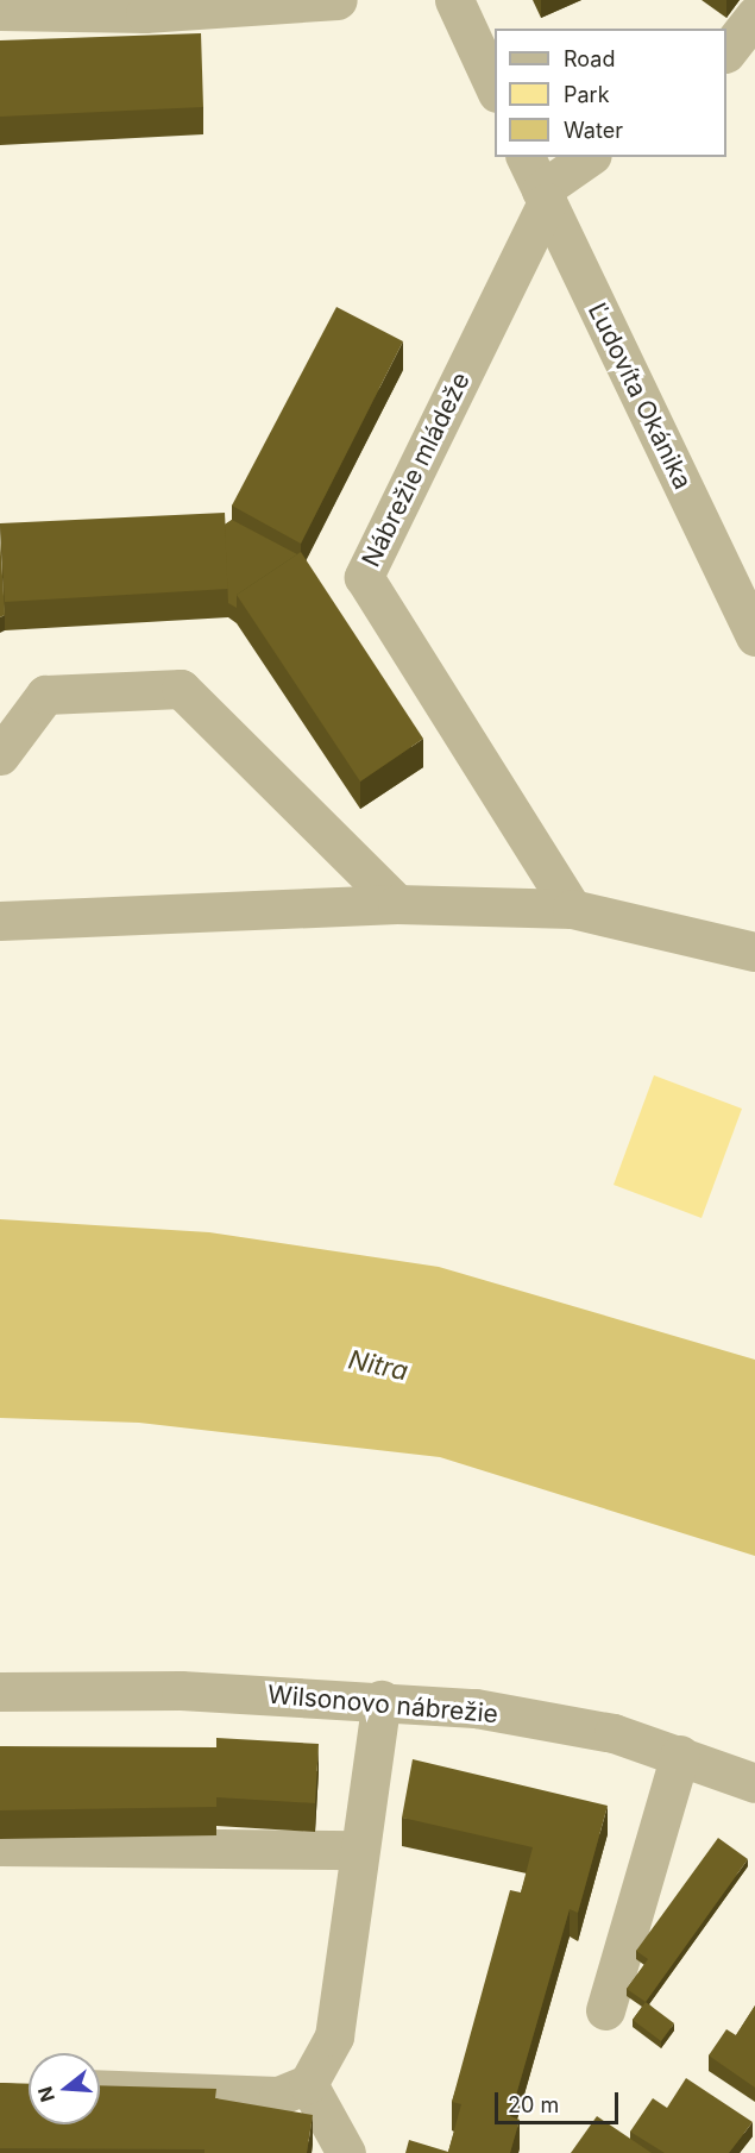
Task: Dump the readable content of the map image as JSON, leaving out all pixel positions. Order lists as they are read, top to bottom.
{
  "streets": {
    "street": ["Ľudovíta Okánika", "Nábrežie mládeže", "Wilsonovo nábrežie"]
  },
  "crossings": [
    ["Ľudovíta Okánika", "Nábrežie mládeže"]
  ],
  "water": ["Nitra"],
  "legend": ["Road", "Park", "Water"],
  "scale_bar": "20 m",
  "north": "left"
}
